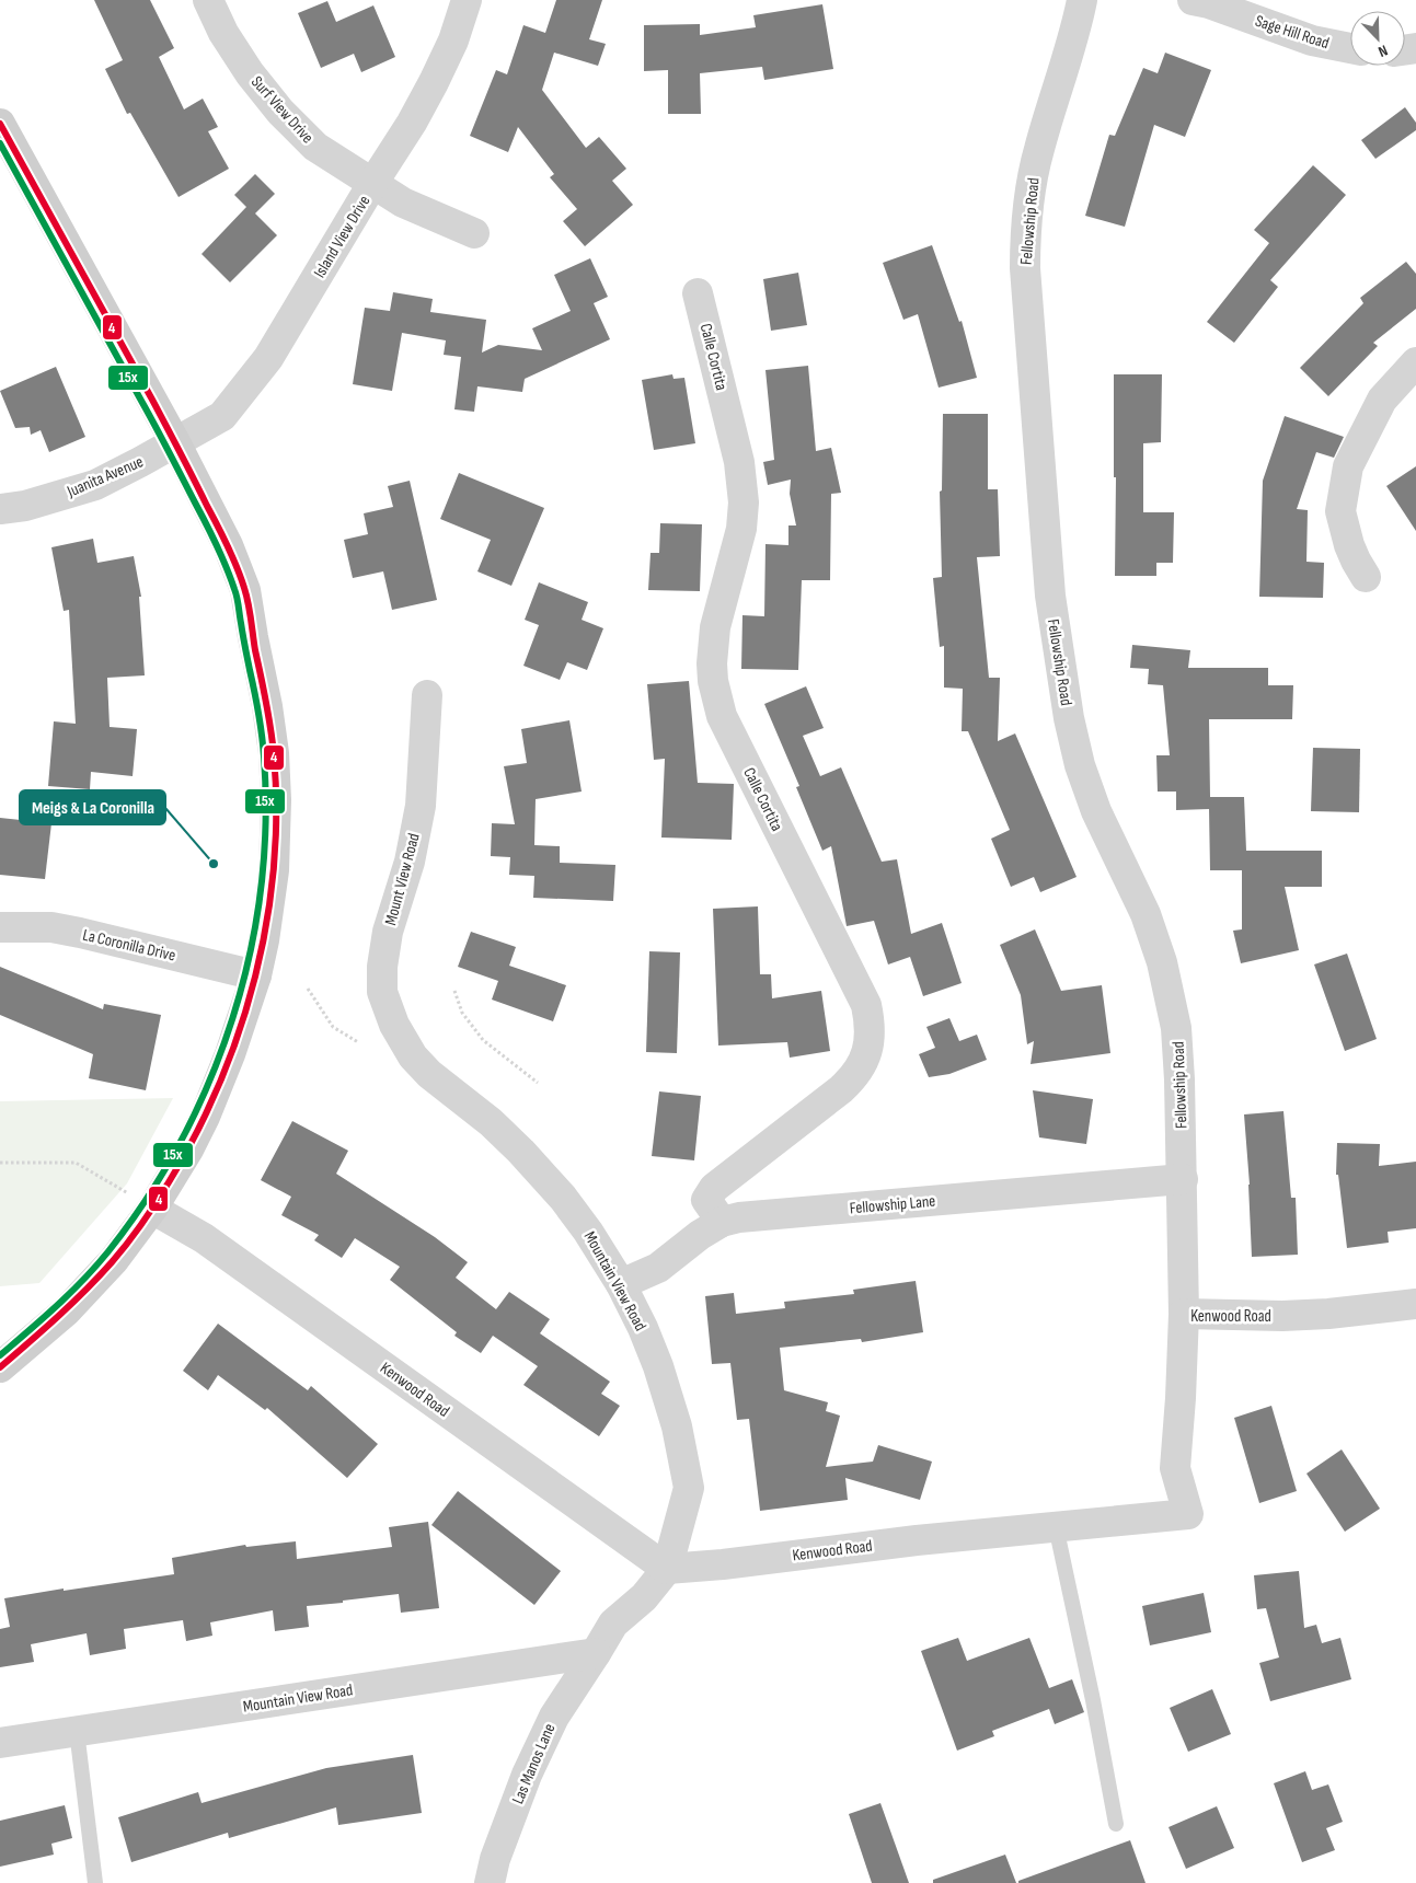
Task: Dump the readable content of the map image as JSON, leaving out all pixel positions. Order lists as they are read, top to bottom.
{
  "streets": {
    "street": [
      "Sage Hill Road",
      "Surf View Drive",
      "Fellowship Road",
      "Island View Drive",
      "Calle Cortita",
      "Juanita Avenue",
      "Mount View Road",
      "La Coronilla Drive",
      "Fellowship Lane",
      "Mountain View Road",
      "Kenwood Road",
      "Las Manos Lane"
    ]
  },
  "crossings": [
    ["Surf View Drive", "Island View Drive"],
    ["Fellowship Road", "Fellowship Lane"],
    ["Fellowship Road", "Kenwood Road"],
    ["Island View Drive", "Juanita Avenue"],
    ["Calle Cortita", "Fellowship Lane"],
    ["Mount View Road", "Mountain View Road"],
    ["Fellowship Lane", "Mountain View Road"],
    ["Mountain View Road", "Kenwood Road"],
    ["Mountain View Road", "Las Manos Lane"],
    ["Kenwood Road", "Las Manos Lane"]
  ],
  "places": ["Meigs & La Coronilla"],
  "lines": ["transit line 4", "transit line 15x"],
  "north": "bottom right"
}
